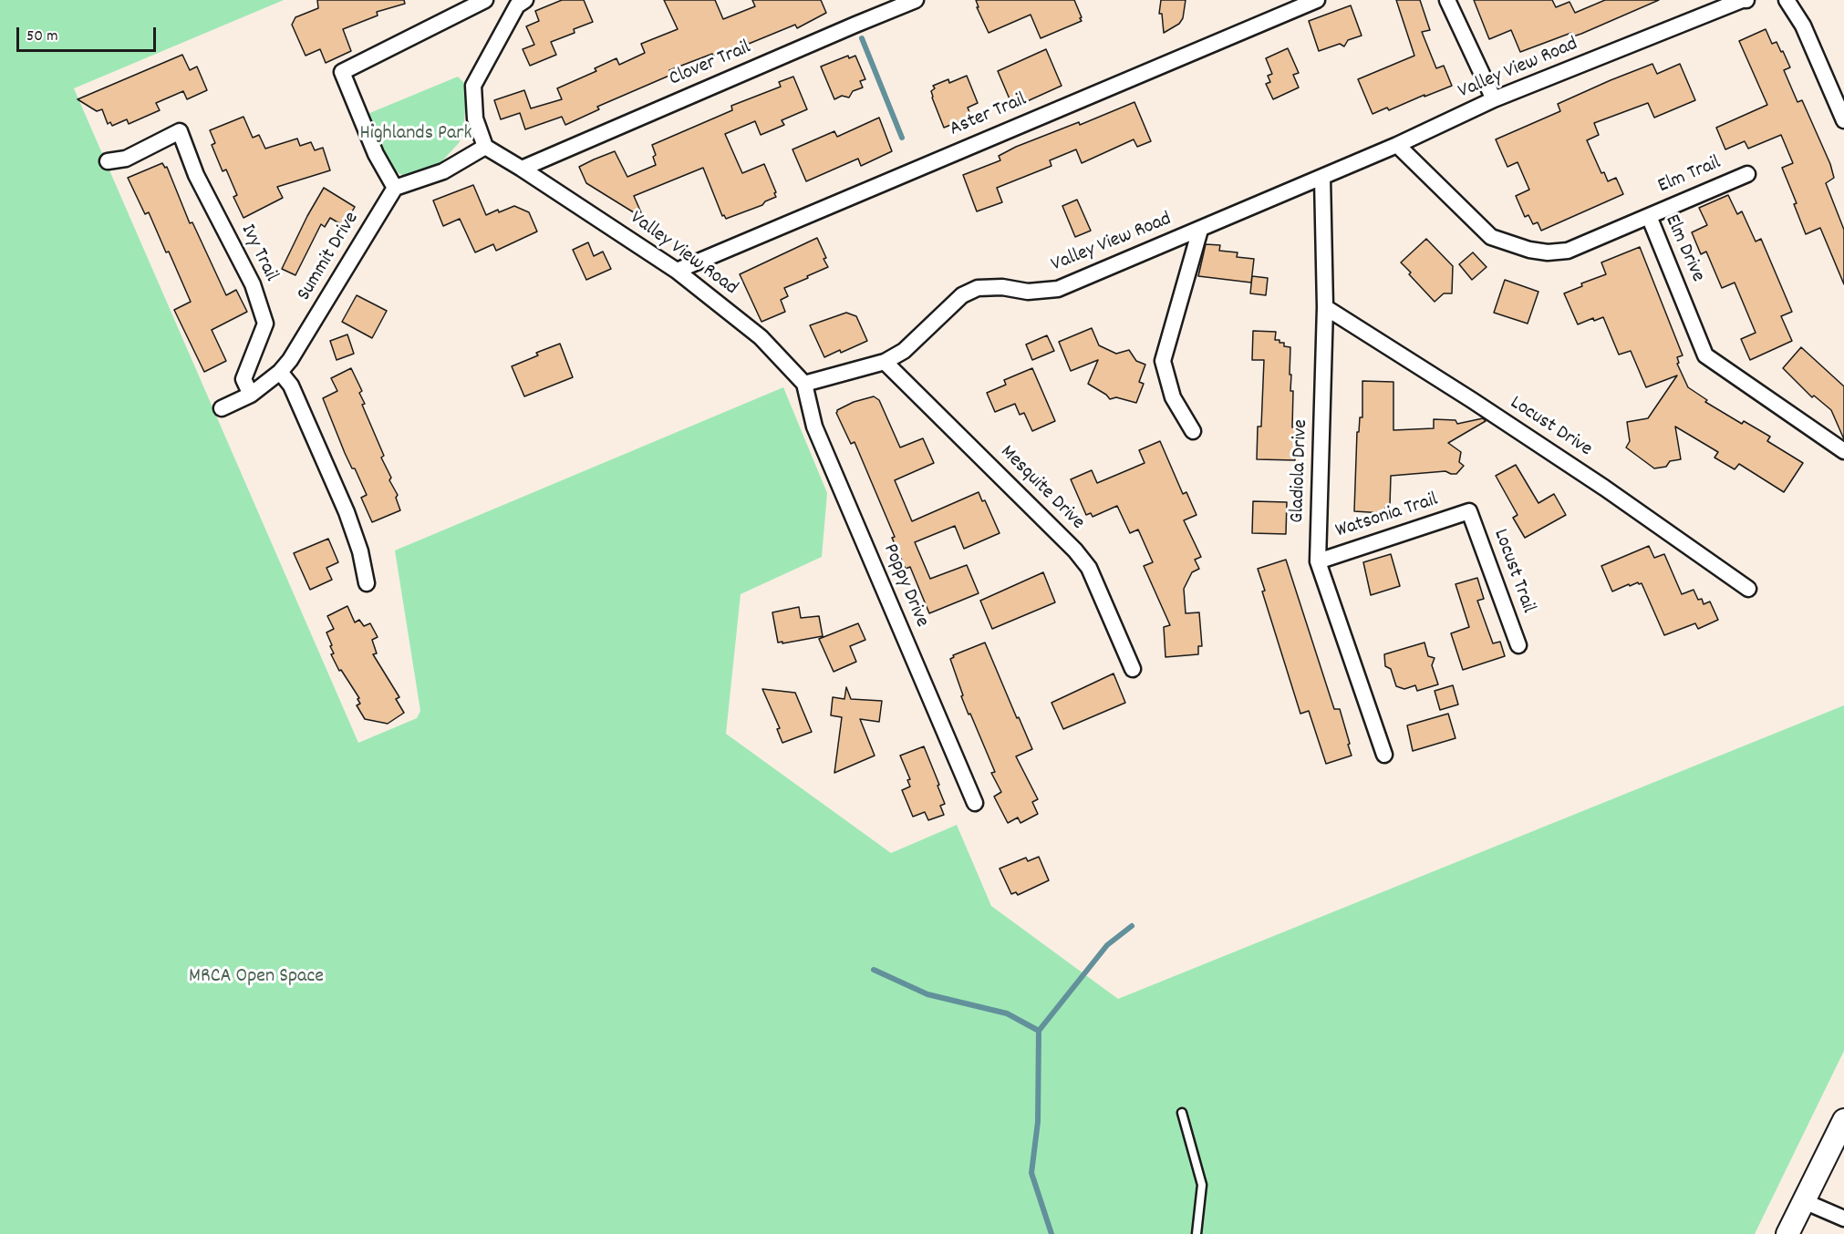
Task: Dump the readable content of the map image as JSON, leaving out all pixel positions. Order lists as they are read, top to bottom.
{
  "streets": {
    "street": [
      "Clover Trail",
      "Valley View Road",
      "Aster Trail",
      "Elm Trail",
      "Elm Drive",
      "Ivy Trail",
      "Summit Drive",
      "Locust Drive",
      "Gladiola Drive",
      "Mesquite Drive",
      "Watsonia Trail",
      "Locust Trail",
      "Poppy Drive"
    ]
  },
  "crossings": [
    ["Clover Trail", "Valley View Road"],
    ["Valley View Road", "Aster Trail"],
    ["Valley View Road", "Elm Drive"],
    ["Valley View Road", "Gladiola Drive"],
    ["Valley View Road", "Mesquite Drive"],
    ["Valley View Road", "Poppy Drive"],
    ["Elm Trail", "Elm Drive"],
    ["Ivy Trail", "Summit Drive"],
    ["Locust Drive", "Gladiola Drive"],
    ["Gladiola Drive", "Watsonia Trail"],
    ["Watsonia Trail", "Locust Trail"]
  ],
  "parks": ["Highlands Park", "MRCA Open Space"],
  "scale_bar": "50 m"
}
